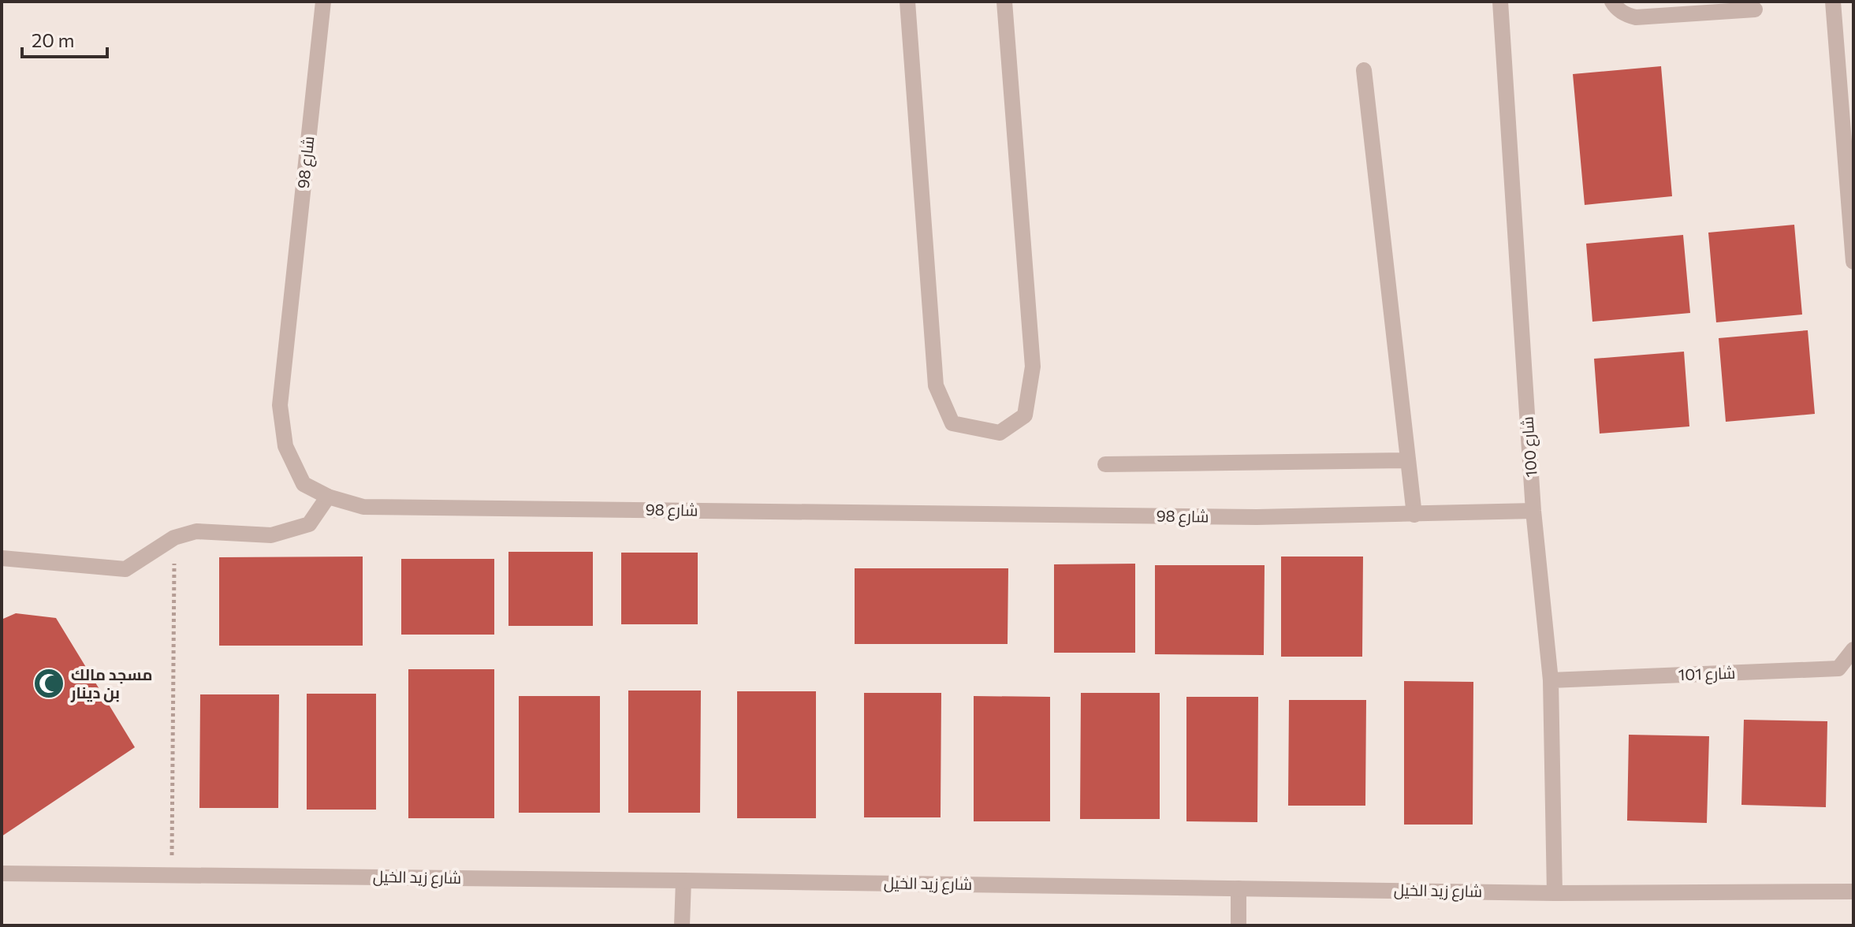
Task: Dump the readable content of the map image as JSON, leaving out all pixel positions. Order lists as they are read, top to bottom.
{
  "streets": {
    "street": [
      "شارع 98",
      "شارع 100",
      "شارع 101",
      "شارع زيد الخيل"
    ]
  },
  "crossings": [
    ["شارع 98", "شارع 100"],
    ["شارع 100", "شارع 101"],
    ["شارع 100", "شارع زيد الخيل"]
  ],
  "places": {
    "mosque": ["مسجد مالك بن دينار"]
  },
  "scale_bar": "20 m"
}
